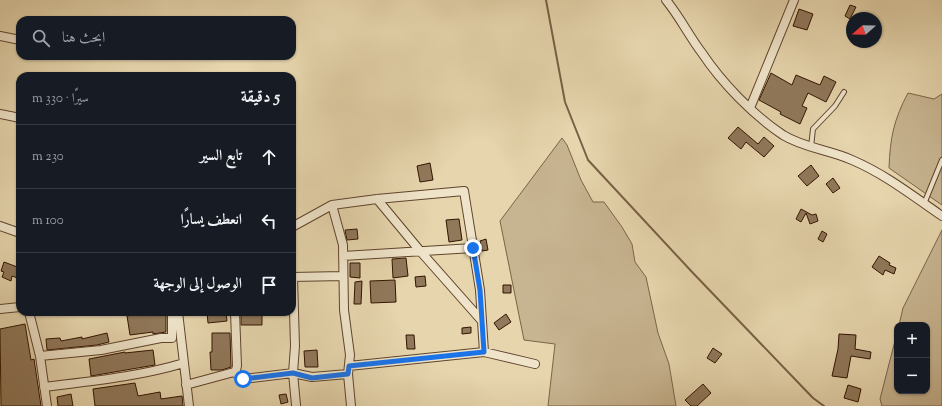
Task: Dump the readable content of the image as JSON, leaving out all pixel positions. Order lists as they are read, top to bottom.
{
  "north": "left",
  "page": {
    "search": "ابحث هنا",
    "heading": ["5 دقيقة", "سيرًا · 330 m"],
    "list": [
      ["تابع السير", "230 m"],
      ["انعطف يسارًا", "100 m"],
      "الوصول إلى الوجهة"
    ],
    "map_buttons": ["+", "−"]
  }
}
